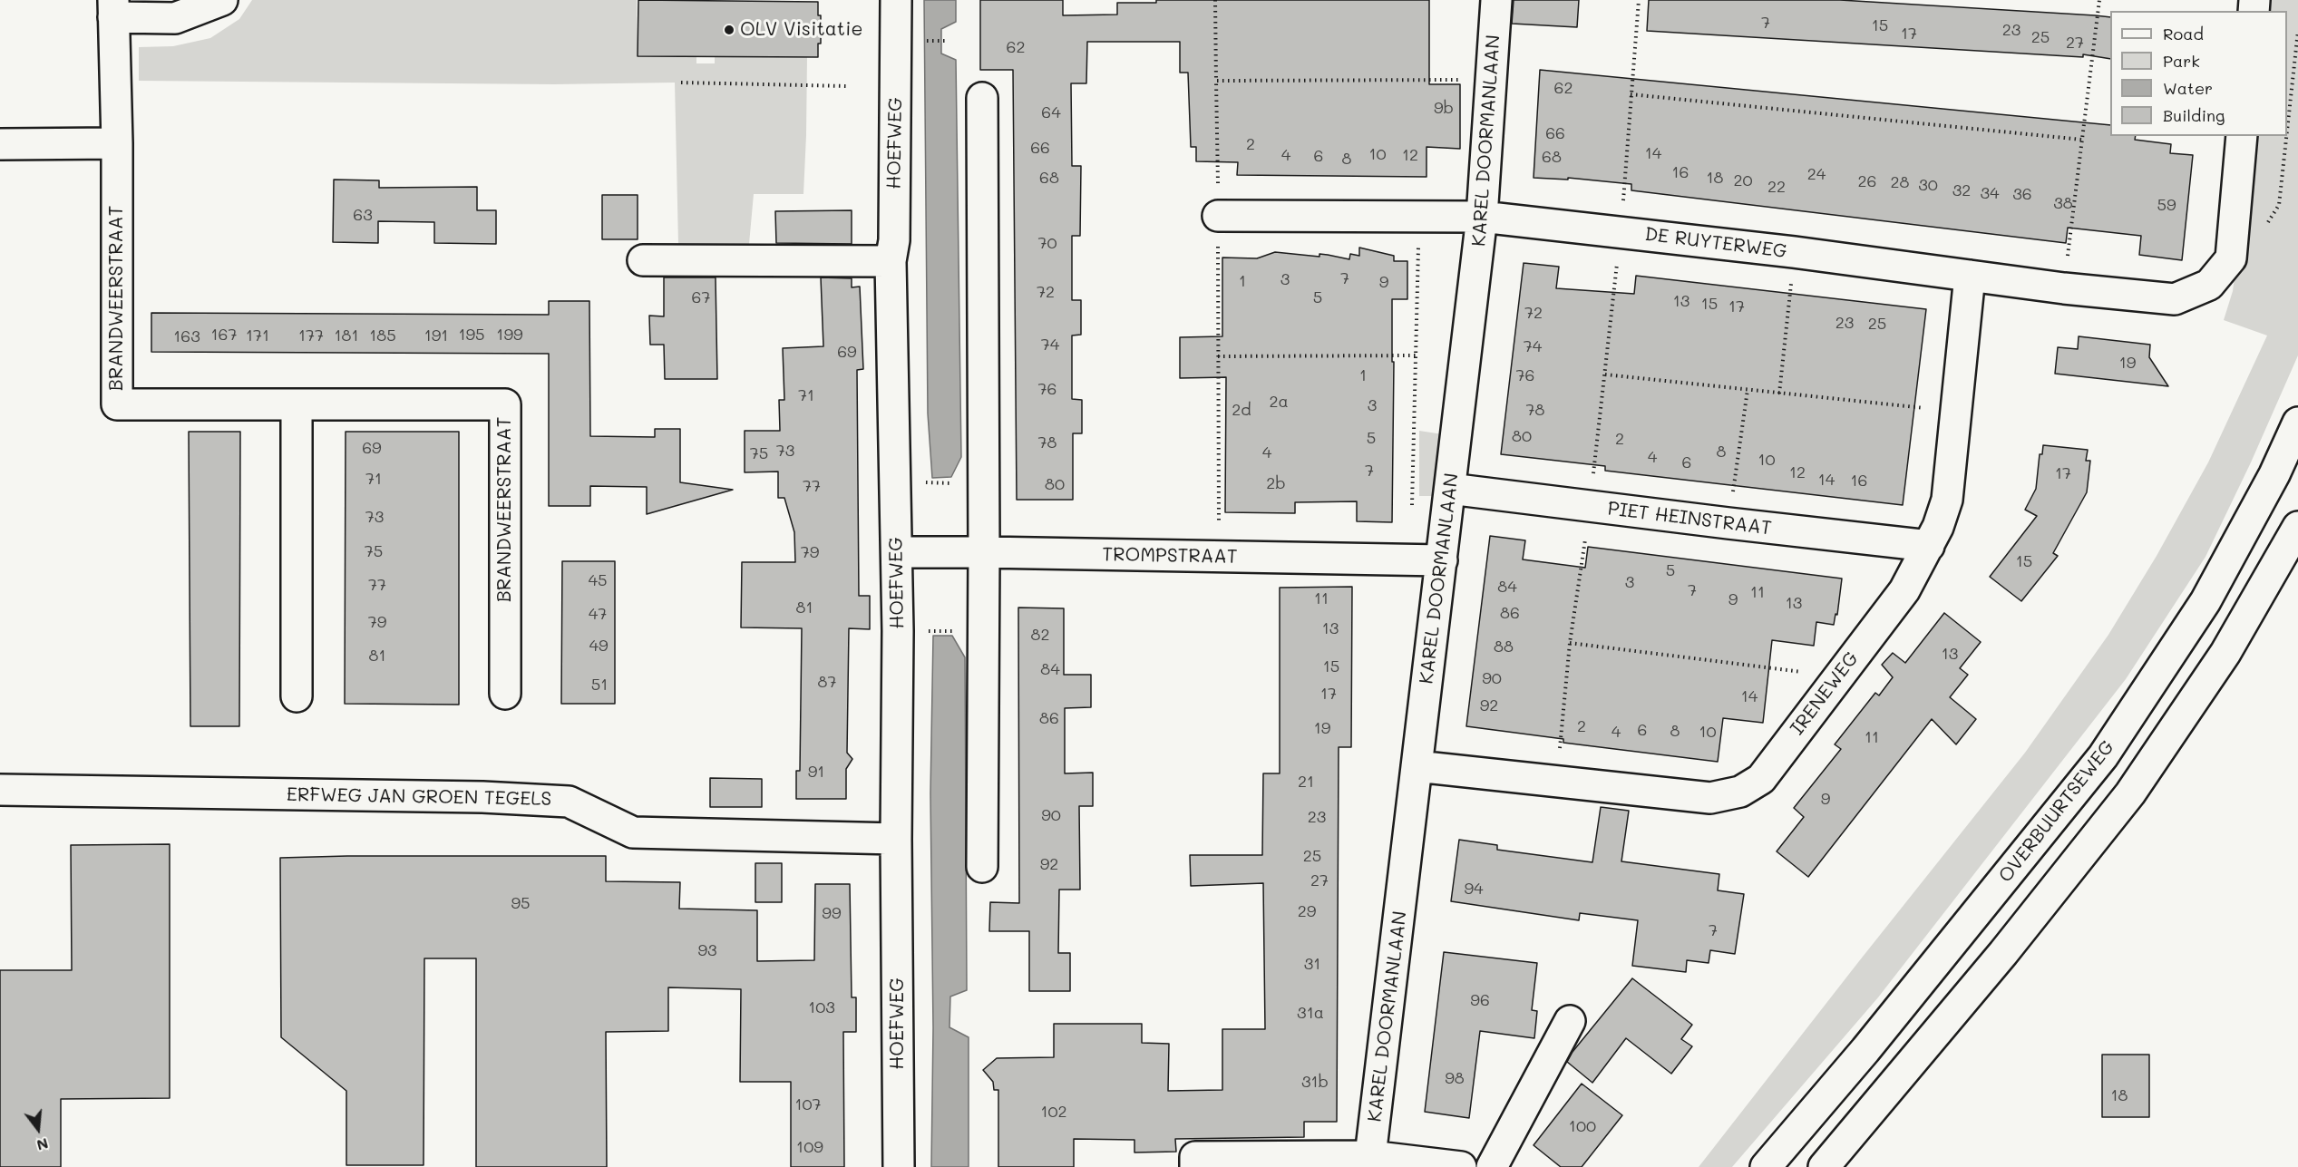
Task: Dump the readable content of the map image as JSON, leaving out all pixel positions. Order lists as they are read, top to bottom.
{
  "streets": {
    "street": [
      "KAREL DOORMANLAAN",
      "HOEFWEG",
      "DE RUYTERWEG",
      "BRANDWEERSTRAAT",
      "PIET HEINSTRAAT",
      "TROMPSTRAAT",
      "IRENEWEG",
      "ERFWEG JAN GROEN TEGELS",
      "OVERBUURTSEWEG"
    ]
  },
  "crossings": [
    ["KAREL DOORMANLAAN", "DE RUYTERWEG"],
    ["KAREL DOORMANLAAN", "PIET HEINSTRAAT"],
    ["KAREL DOORMANLAAN", "TROMPSTRAAT"],
    ["KAREL DOORMANLAAN", "IRENEWEG"],
    ["HOEFWEG", "TROMPSTRAAT"],
    ["HOEFWEG", "ERFWEG JAN GROEN TEGELS"],
    ["DE RUYTERWEG", "IRENEWEG"],
    ["PIET HEINSTRAAT", "IRENEWEG"]
  ],
  "places": ["OLV Visitatie"],
  "house_numbers": [
    "7",
    "15",
    "23",
    "17",
    "25",
    "27",
    "62",
    "62",
    "9b",
    "64",
    "66",
    "2",
    "66",
    "14",
    "10",
    "4",
    "12",
    "6",
    "68",
    "8",
    "16",
    "24",
    "68",
    "18",
    "20",
    "26",
    "28",
    "30",
    "22",
    "32",
    "34",
    "36",
    "38",
    "59",
    "63",
    "70",
    "7",
    "3",
    "1",
    "9",
    "72",
    "67",
    "5",
    "13",
    "15",
    "17",
    "72",
    "23",
    "25",
    "167",
    "195",
    "199",
    "171",
    "177",
    "181",
    "185",
    "191",
    "163",
    "74",
    "74",
    "69",
    "19",
    "1",
    "76",
    "76",
    "71",
    "2a",
    "3",
    "2d",
    "78",
    "80",
    "5",
    "2",
    "78",
    "69",
    "73",
    "8",
    "4",
    "75",
    "4",
    "10",
    "6",
    "7",
    "12",
    "17",
    "71",
    "14",
    "16",
    "2b",
    "80",
    "77",
    "73",
    "75",
    "79",
    "15",
    "5",
    "45",
    "3",
    "77",
    "84",
    "7",
    "11",
    "11",
    "9",
    "13",
    "81",
    "86",
    "47",
    "79",
    "13",
    "82",
    "49",
    "88",
    "13",
    "81",
    "15",
    "84",
    "90",
    "87",
    "51",
    "17",
    "14",
    "92",
    "86",
    "2",
    "19",
    "6",
    "8",
    "4",
    "10",
    "11",
    "91",
    "21",
    "9",
    "90",
    "23",
    "25",
    "92",
    "27",
    "94",
    "95",
    "29",
    "99",
    "7",
    "93",
    "31",
    "96",
    "103",
    "31a",
    "98",
    "31b",
    "18",
    "107",
    "102",
    "100",
    "109"
  ],
  "legend": [
    "Road",
    "Park",
    "Water",
    "Building"
  ],
  "north": "bottom"
}
